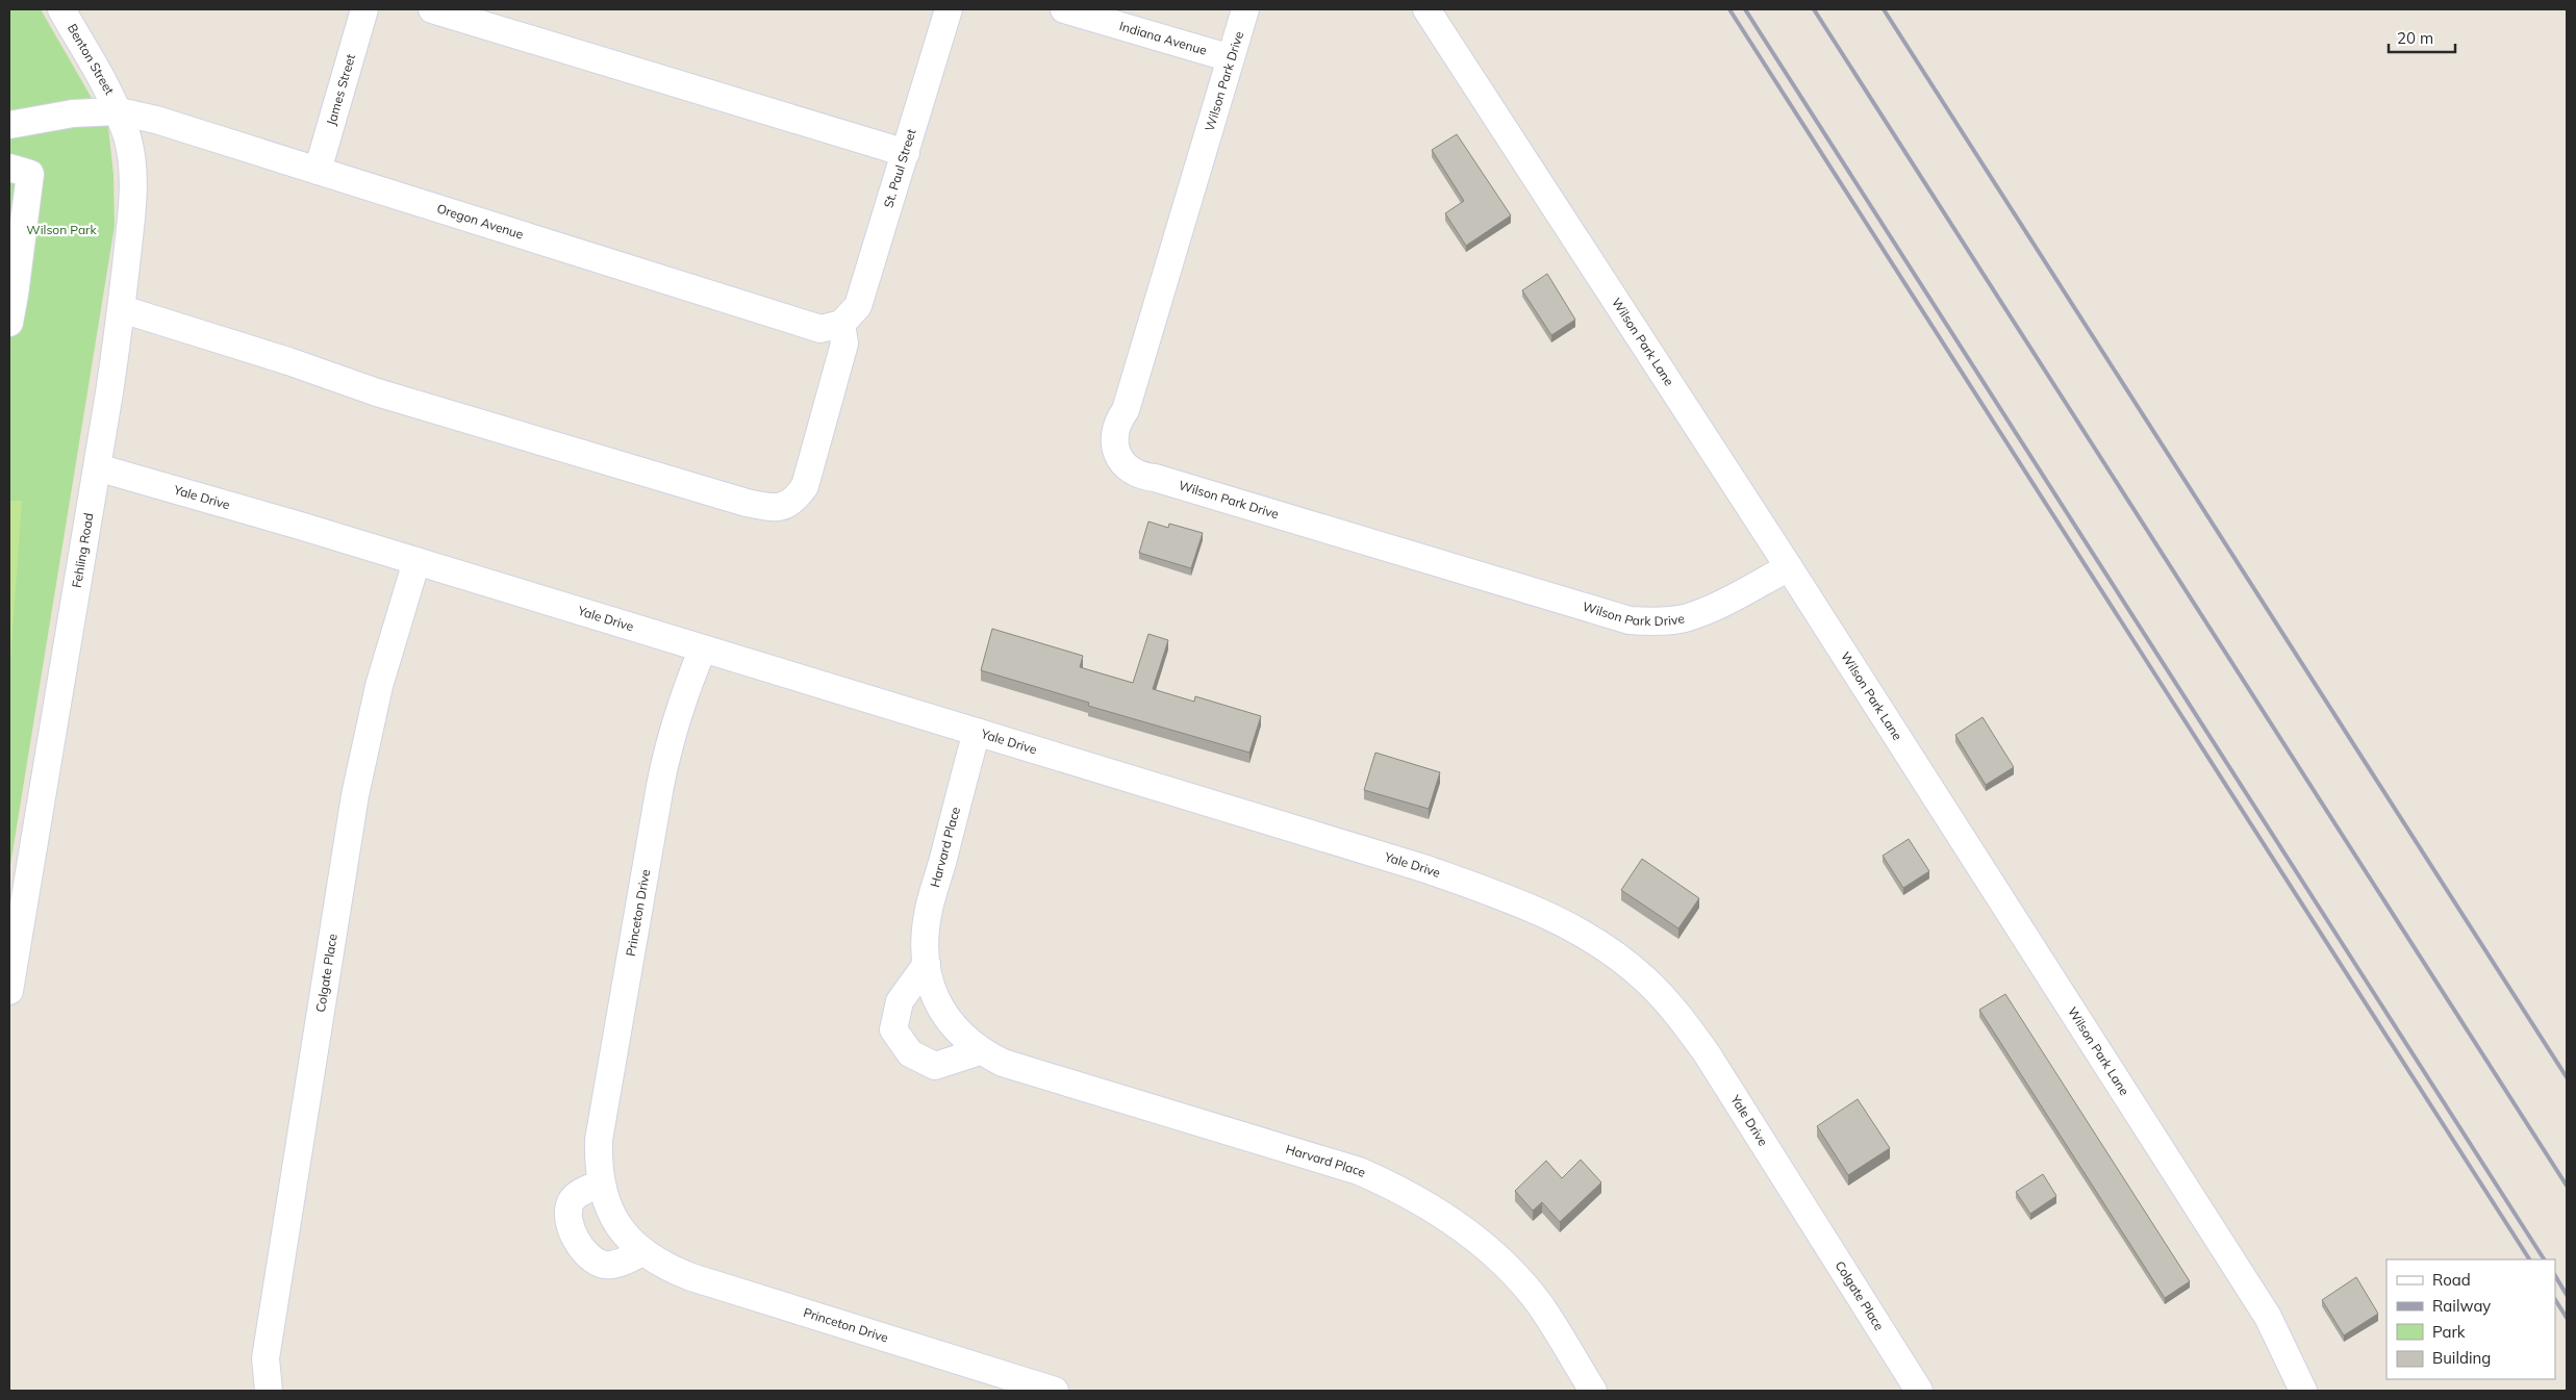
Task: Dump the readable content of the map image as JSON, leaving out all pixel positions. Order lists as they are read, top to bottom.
{
  "streets": {
    "street": [
      "Indiana Avenue",
      "Benton Street",
      "Wilson Park Drive",
      "James Street",
      "St. Paul Street",
      "Oregon Avenue",
      "Wilson Park Lane",
      "Yale Drive",
      "Fehling Road",
      "Harvard Place",
      "Princeton Drive",
      "Colgate Place"
    ]
  },
  "crossings": [
    ["Indiana Avenue", "Wilson Park Drive"],
    ["Benton Street", "Oregon Avenue"],
    ["Benton Street", "Fehling Road"],
    ["Wilson Park Drive", "Wilson Park Lane"],
    ["James Street", "Oregon Avenue"],
    ["St. Paul Street", "Oregon Avenue"],
    ["Oregon Avenue", "Fehling Road"],
    ["Yale Drive", "Fehling Road"],
    ["Yale Drive", "Harvard Place"],
    ["Yale Drive", "Princeton Drive"],
    ["Yale Drive", "Colgate Place"]
  ],
  "parks": ["Wilson Park"],
  "legend": [
    "Road",
    "Railway",
    "Park",
    "Building"
  ],
  "scale_bar": "20 m"
}
